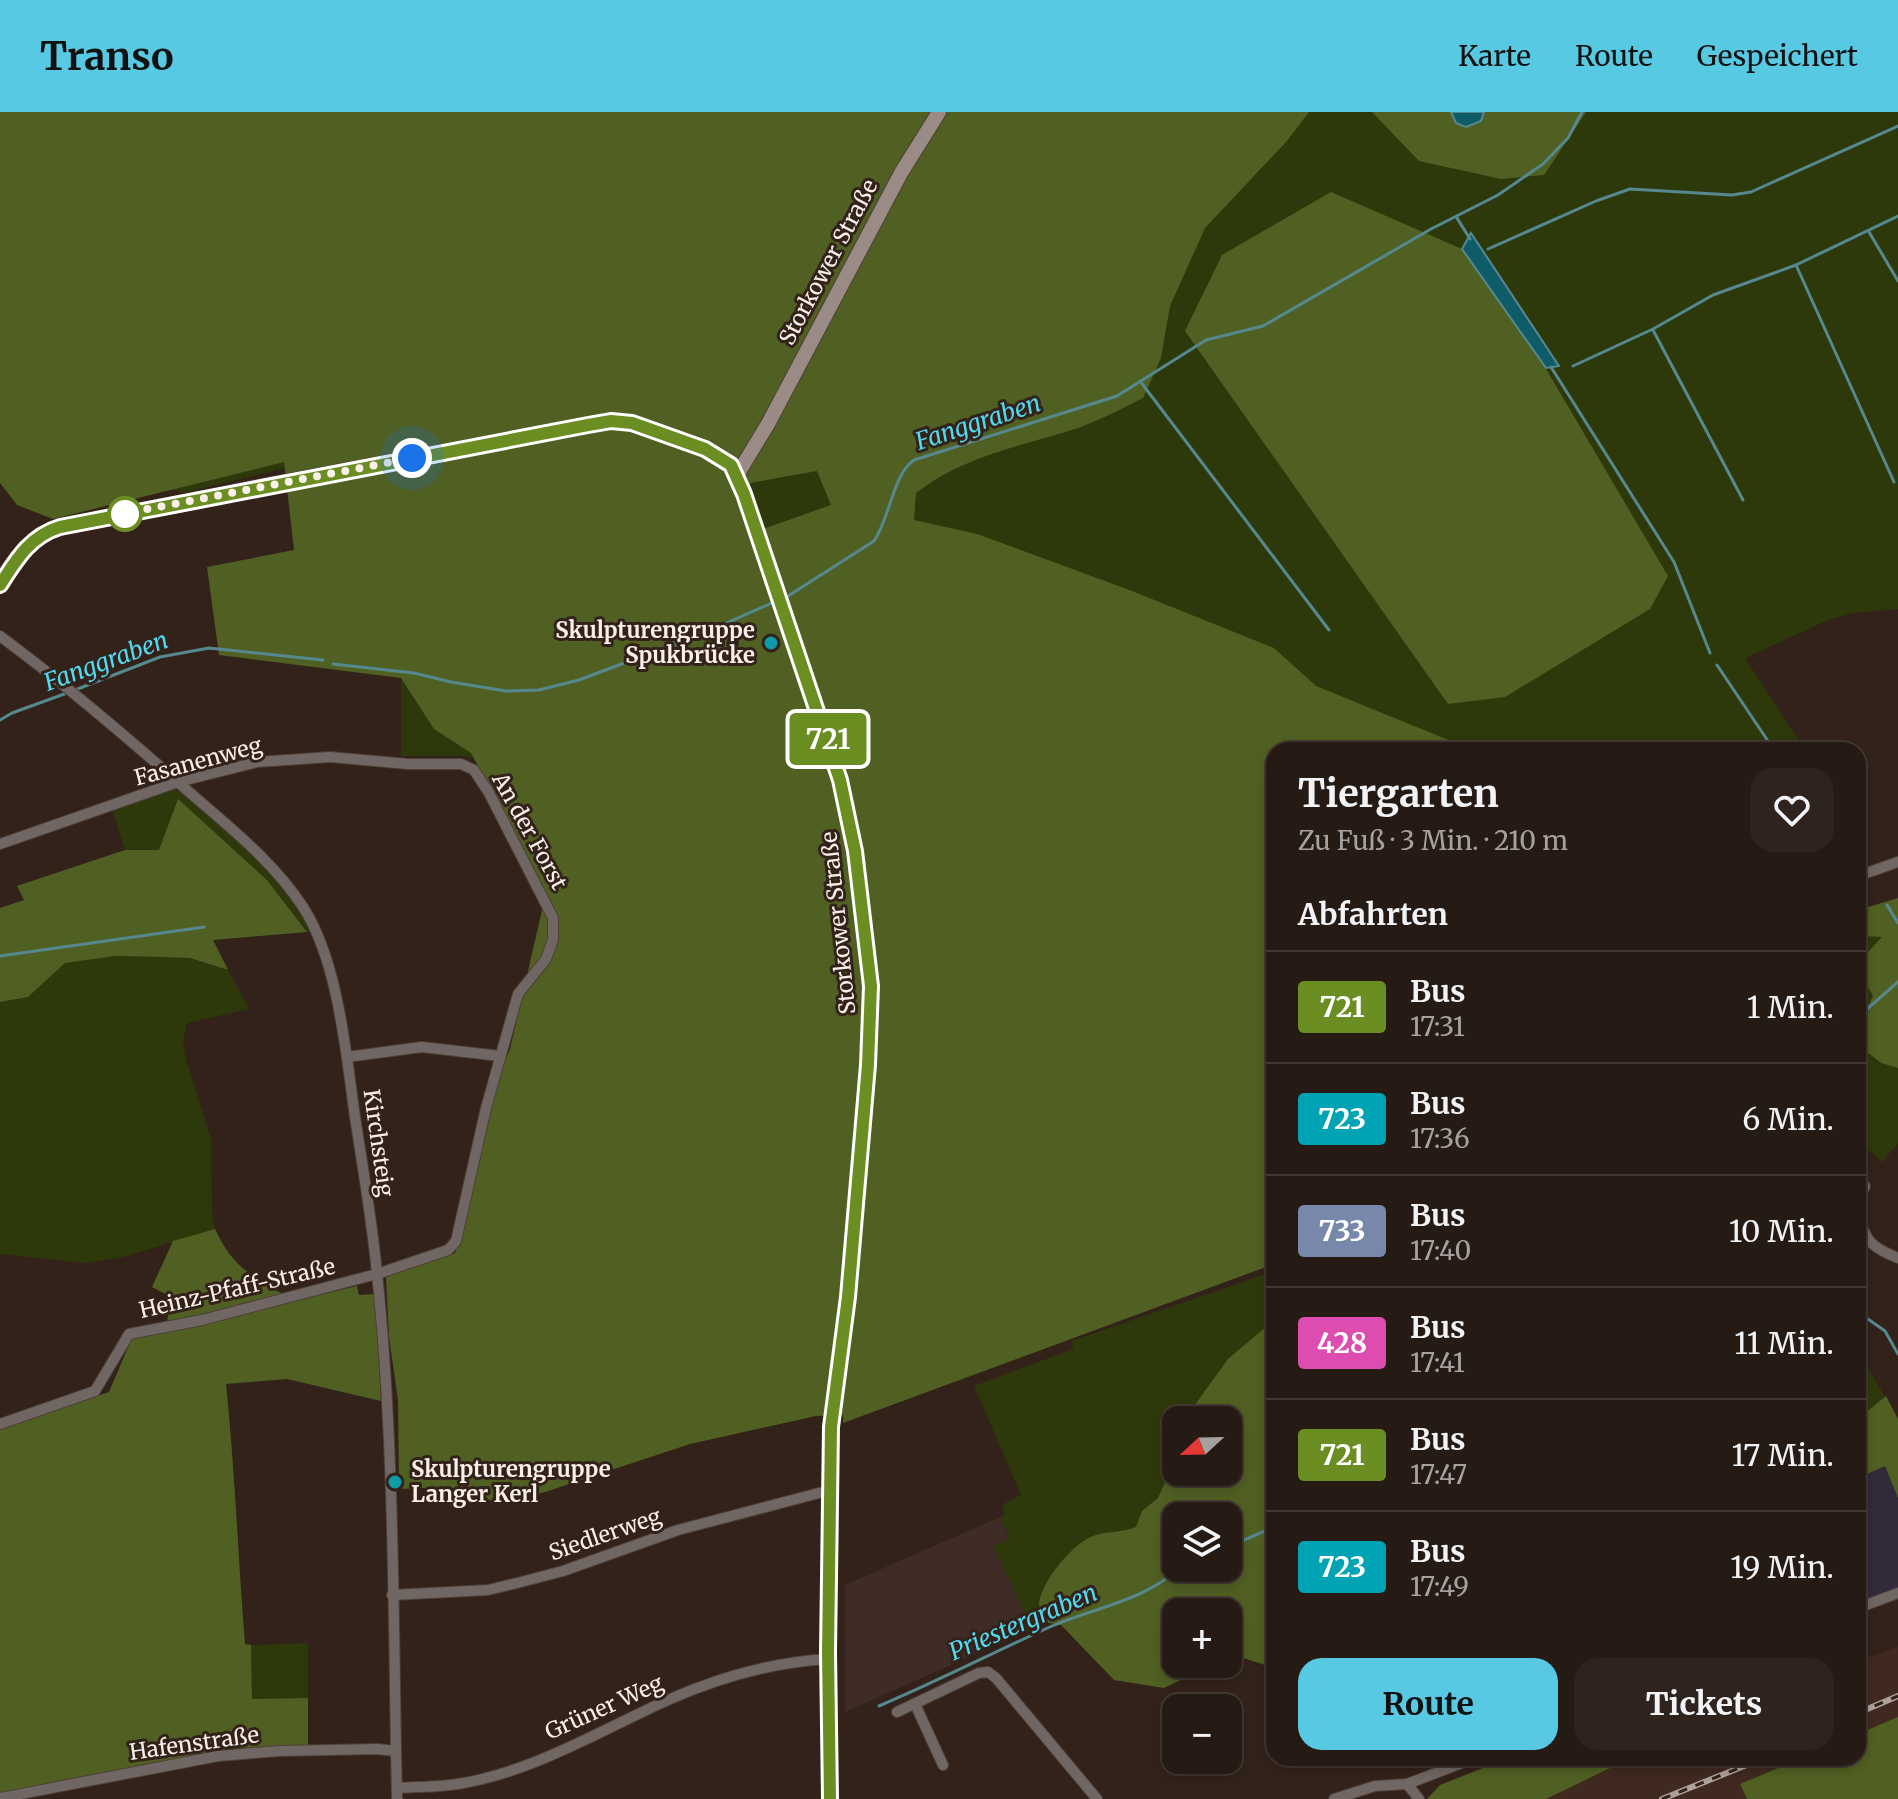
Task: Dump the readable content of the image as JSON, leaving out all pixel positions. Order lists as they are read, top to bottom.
{
  "streets": {
    "main road": ["Storkower Straße"],
    "street": [
      "Fasanenweg",
      "An der Forst",
      "Kirchsteig",
      "Heinz-Pfaff-Straße",
      "Siedlerweg",
      "Grüner Weg",
      "Hafenstraße"
    ]
  },
  "crossings": [
    ["Storkower Straße", "Siedlerweg"],
    ["Storkower Straße", "Grüner Weg"],
    ["Fasanenweg", "An der Forst"],
    ["Fasanenweg", "Kirchsteig"],
    ["An der Forst", "Kirchsteig"],
    ["An der Forst", "Heinz-Pfaff-Straße"],
    ["Kirchsteig", "Heinz-Pfaff-Straße"],
    ["Kirchsteig", "Siedlerweg"],
    ["Kirchsteig", "Grüner Weg"],
    ["Kirchsteig", "Hafenstraße"]
  ],
  "water": ["Fanggraben", "Priestergraben"],
  "places": ["Skulpturengruppe Spukbrücke", "Skulpturengruppe Langer Kerl"],
  "lines": ["bus line 721"],
  "north": "left",
  "page": {
    "header": "Transo",
    "nav": ["Karte", "Route", "Gespeichert"],
    "on_map": "721",
    "heading": [
      ["Tiergarten", "Zu Fuß · 3 Min. · 210 m"],
      "Abfahrten"
    ],
    "list": [
      {
        "mark": "721",
        "name": "Bus",
        "note": "17:31",
        "value": "1 Min."
      },
      {
        "mark": "723",
        "name": "Bus",
        "note": "17:36",
        "value": "6 Min."
      },
      {
        "mark": "733",
        "name": "Bus",
        "note": "17:40",
        "value": "10 Min."
      },
      {
        "mark": "428",
        "name": "Bus",
        "note": "17:41",
        "value": "11 Min."
      },
      {
        "mark": "721",
        "name": "Bus",
        "note": "17:47",
        "value": "17 Min."
      },
      {
        "mark": "723",
        "name": "Bus",
        "note": "17:49",
        "value": "19 Min."
      }
    ],
    "map_buttons": ["+", "−"],
    "buttons": ["Route", "Tickets"]
  }
}
